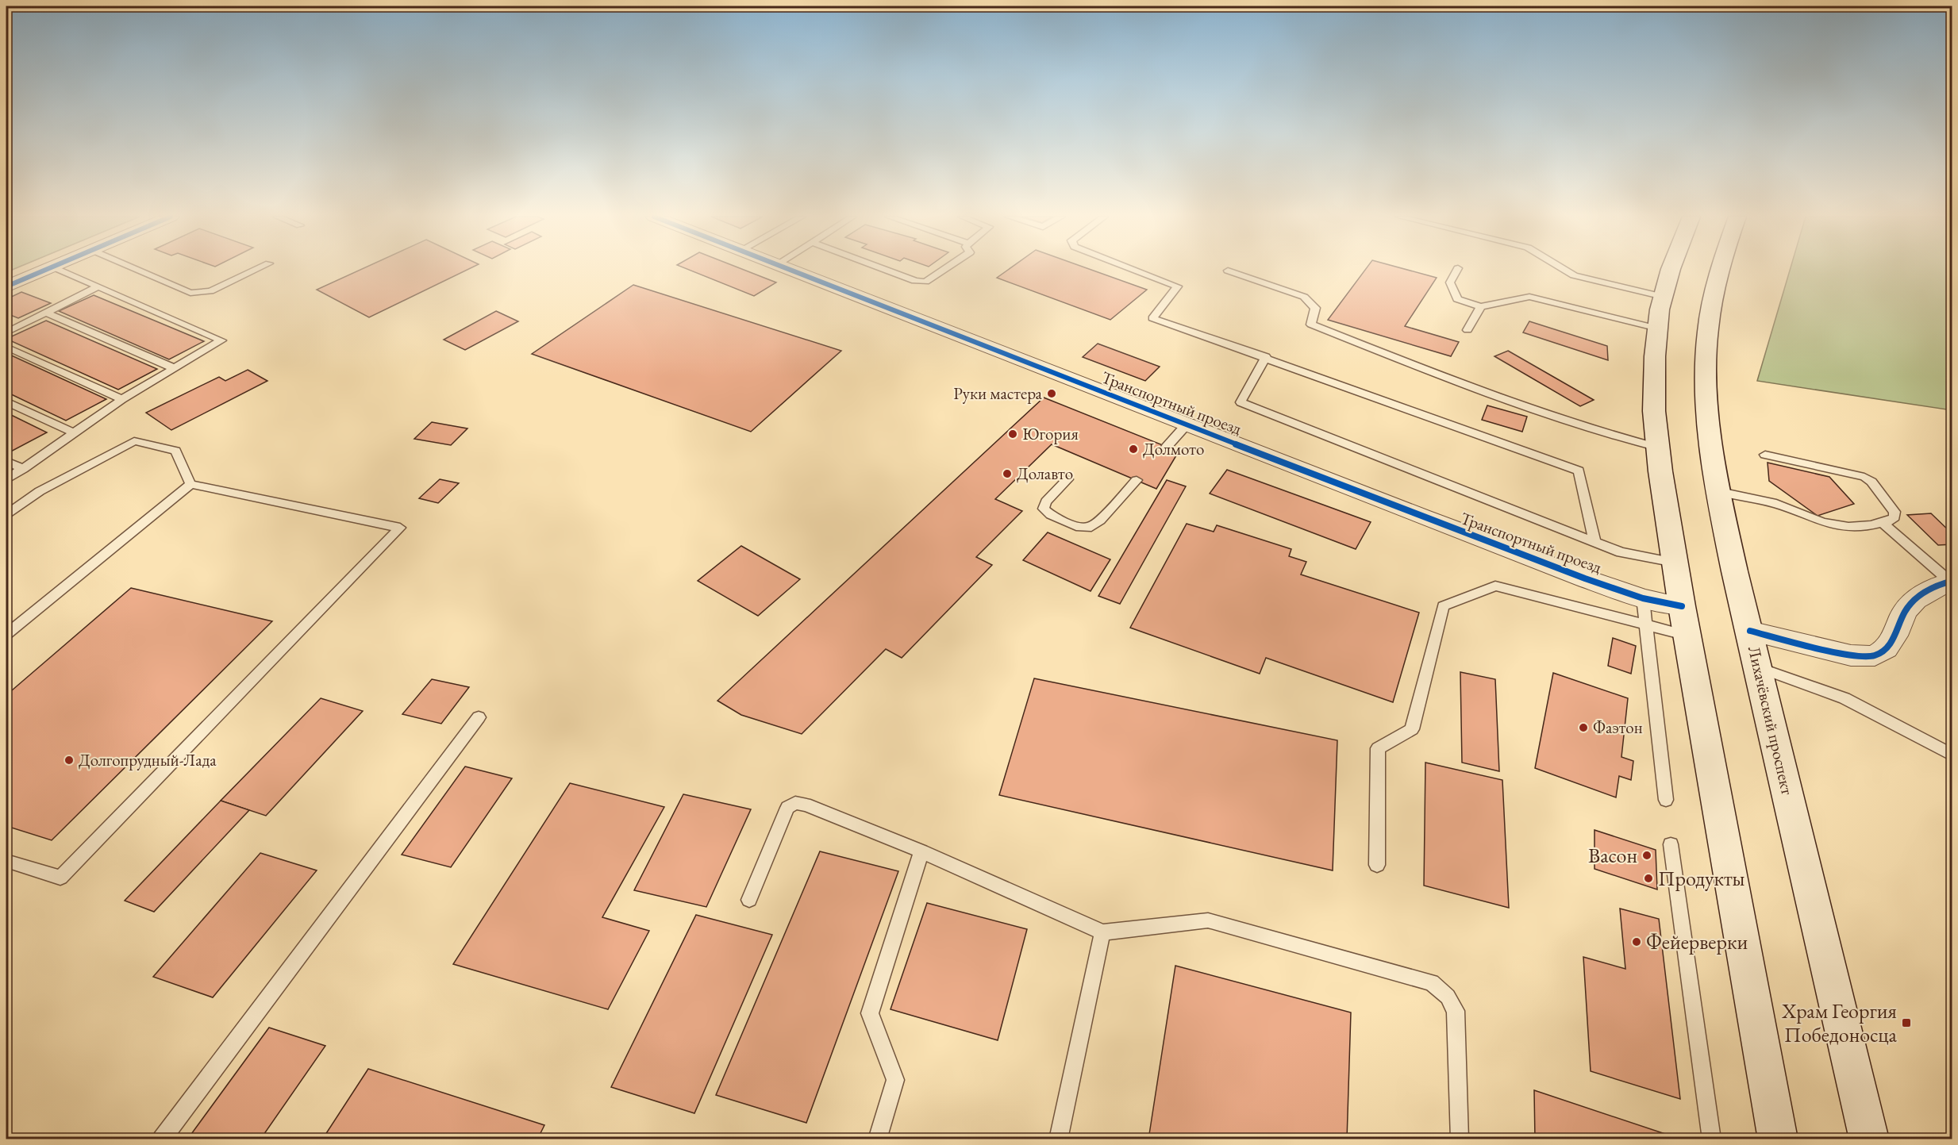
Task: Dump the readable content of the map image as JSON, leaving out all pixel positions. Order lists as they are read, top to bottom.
{
  "streets": {
    "main road": ["Лихачёвский проспект"],
    "street": ["Транспортный проезд"]
  },
  "places": {
    "other": [
      "Руки мастера",
      "Югория",
      "Долмото",
      "Долавто",
      "Фаэтон",
      "Долгопрудный-Лада",
      "Васон",
      "Продукты",
      "Фейерверки"
    ],
    "transit": ["Храм Георгия Победоносца"]
  }
}
